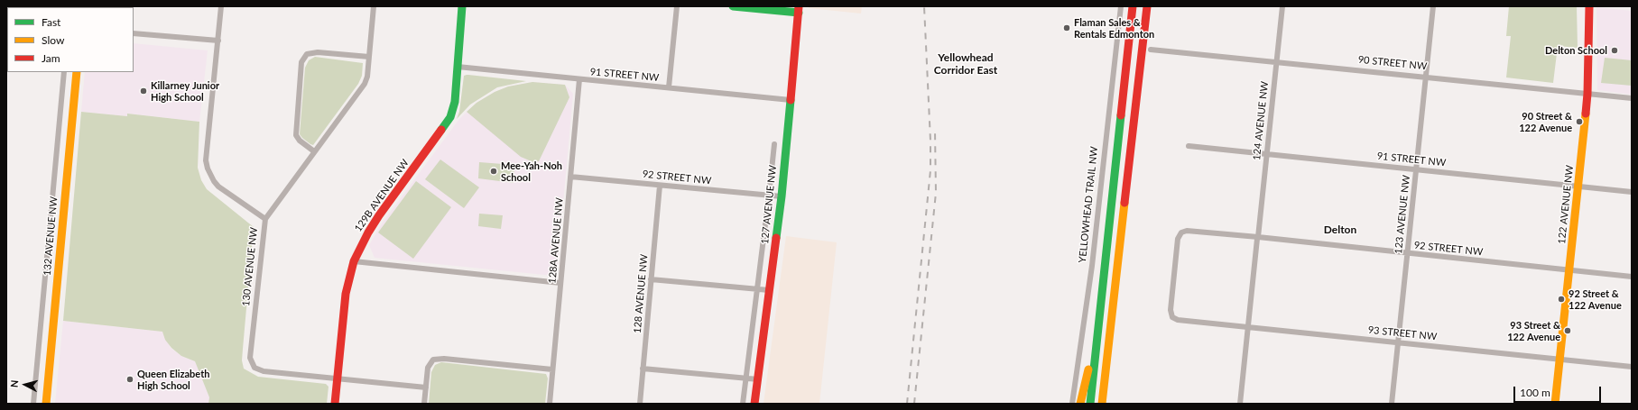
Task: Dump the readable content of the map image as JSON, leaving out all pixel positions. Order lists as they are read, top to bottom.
{
  "streets": {
    "main road": [
      "129B AVENUE NW",
      "127 AVENUE NW",
      "122 AVENUE NW",
      "132 AVENUE NW"
    ],
    "street": [
      "90 STREET NW",
      "91 STREET NW",
      "124 AVENUE NW",
      "92 STREET NW",
      "YELLOWHEAD TRAIL NW",
      "123 AVENUE NW",
      "128A AVENUE NW",
      "130 AVENUE NW",
      "128 AVENUE NW",
      "93 STREET NW"
    ]
  },
  "crossings": [
    ["90 STREET NW", "124 AVENUE NW"],
    ["90 STREET NW", "122 AVENUE NW"],
    ["90 STREET NW", "123 AVENUE NW"],
    ["91 STREET NW", "124 AVENUE NW"],
    ["91 STREET NW", "129B AVENUE NW"],
    ["91 STREET NW", "127 AVENUE NW"],
    ["91 STREET NW", "122 AVENUE NW"],
    ["91 STREET NW", "123 AVENUE NW"],
    ["91 STREET NW", "128A AVENUE NW"],
    ["124 AVENUE NW", "92 STREET NW"],
    ["124 AVENUE NW", "93 STREET NW"],
    ["92 STREET NW", "127 AVENUE NW"],
    ["92 STREET NW", "122 AVENUE NW"],
    ["92 STREET NW", "123 AVENUE NW"],
    ["92 STREET NW", "128A AVENUE NW"],
    ["92 STREET NW", "128 AVENUE NW"],
    ["92 STREET NW", "93 STREET NW"],
    ["129B AVENUE NW", "130 AVENUE NW"],
    ["122 AVENUE NW", "93 STREET NW"],
    ["123 AVENUE NW", "93 STREET NW"]
  ],
  "districts": ["Yellowhead Corridor East", "Delton"],
  "places": [
    "Flaman Sales & Rentals Edmonton",
    "Delton School",
    "Killarney Junior High School",
    "90 Street & 122 Avenue",
    "Mee-Yah-Noh School",
    "92 Street & 122 Avenue",
    "93 Street & 122 Avenue",
    "Queen Elizabeth High School"
  ],
  "legend": ["Fast", "Slow", "Jam"],
  "scale_bar": "100 m",
  "north": "left"
}
